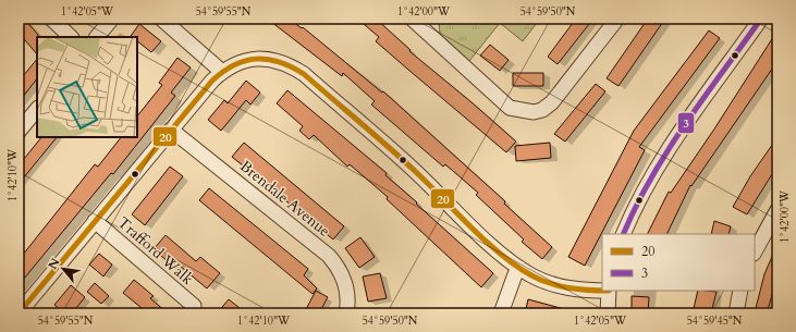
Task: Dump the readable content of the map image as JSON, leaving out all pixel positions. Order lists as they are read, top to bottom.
{
  "streets": {
    "street": ["Brendale Avenue", "Trafford Walk"]
  },
  "lines": ["transit line 3", "transit line 20"],
  "legend": ["20", "3"],
  "north": "top left",
  "coordinates": [
    "1°42'05\"W",
    "54°59'55\"N",
    "1°42'00\"W",
    "54°59'50\"N",
    "1°42'10\"W",
    "54°59'45\"N"
  ]
}
